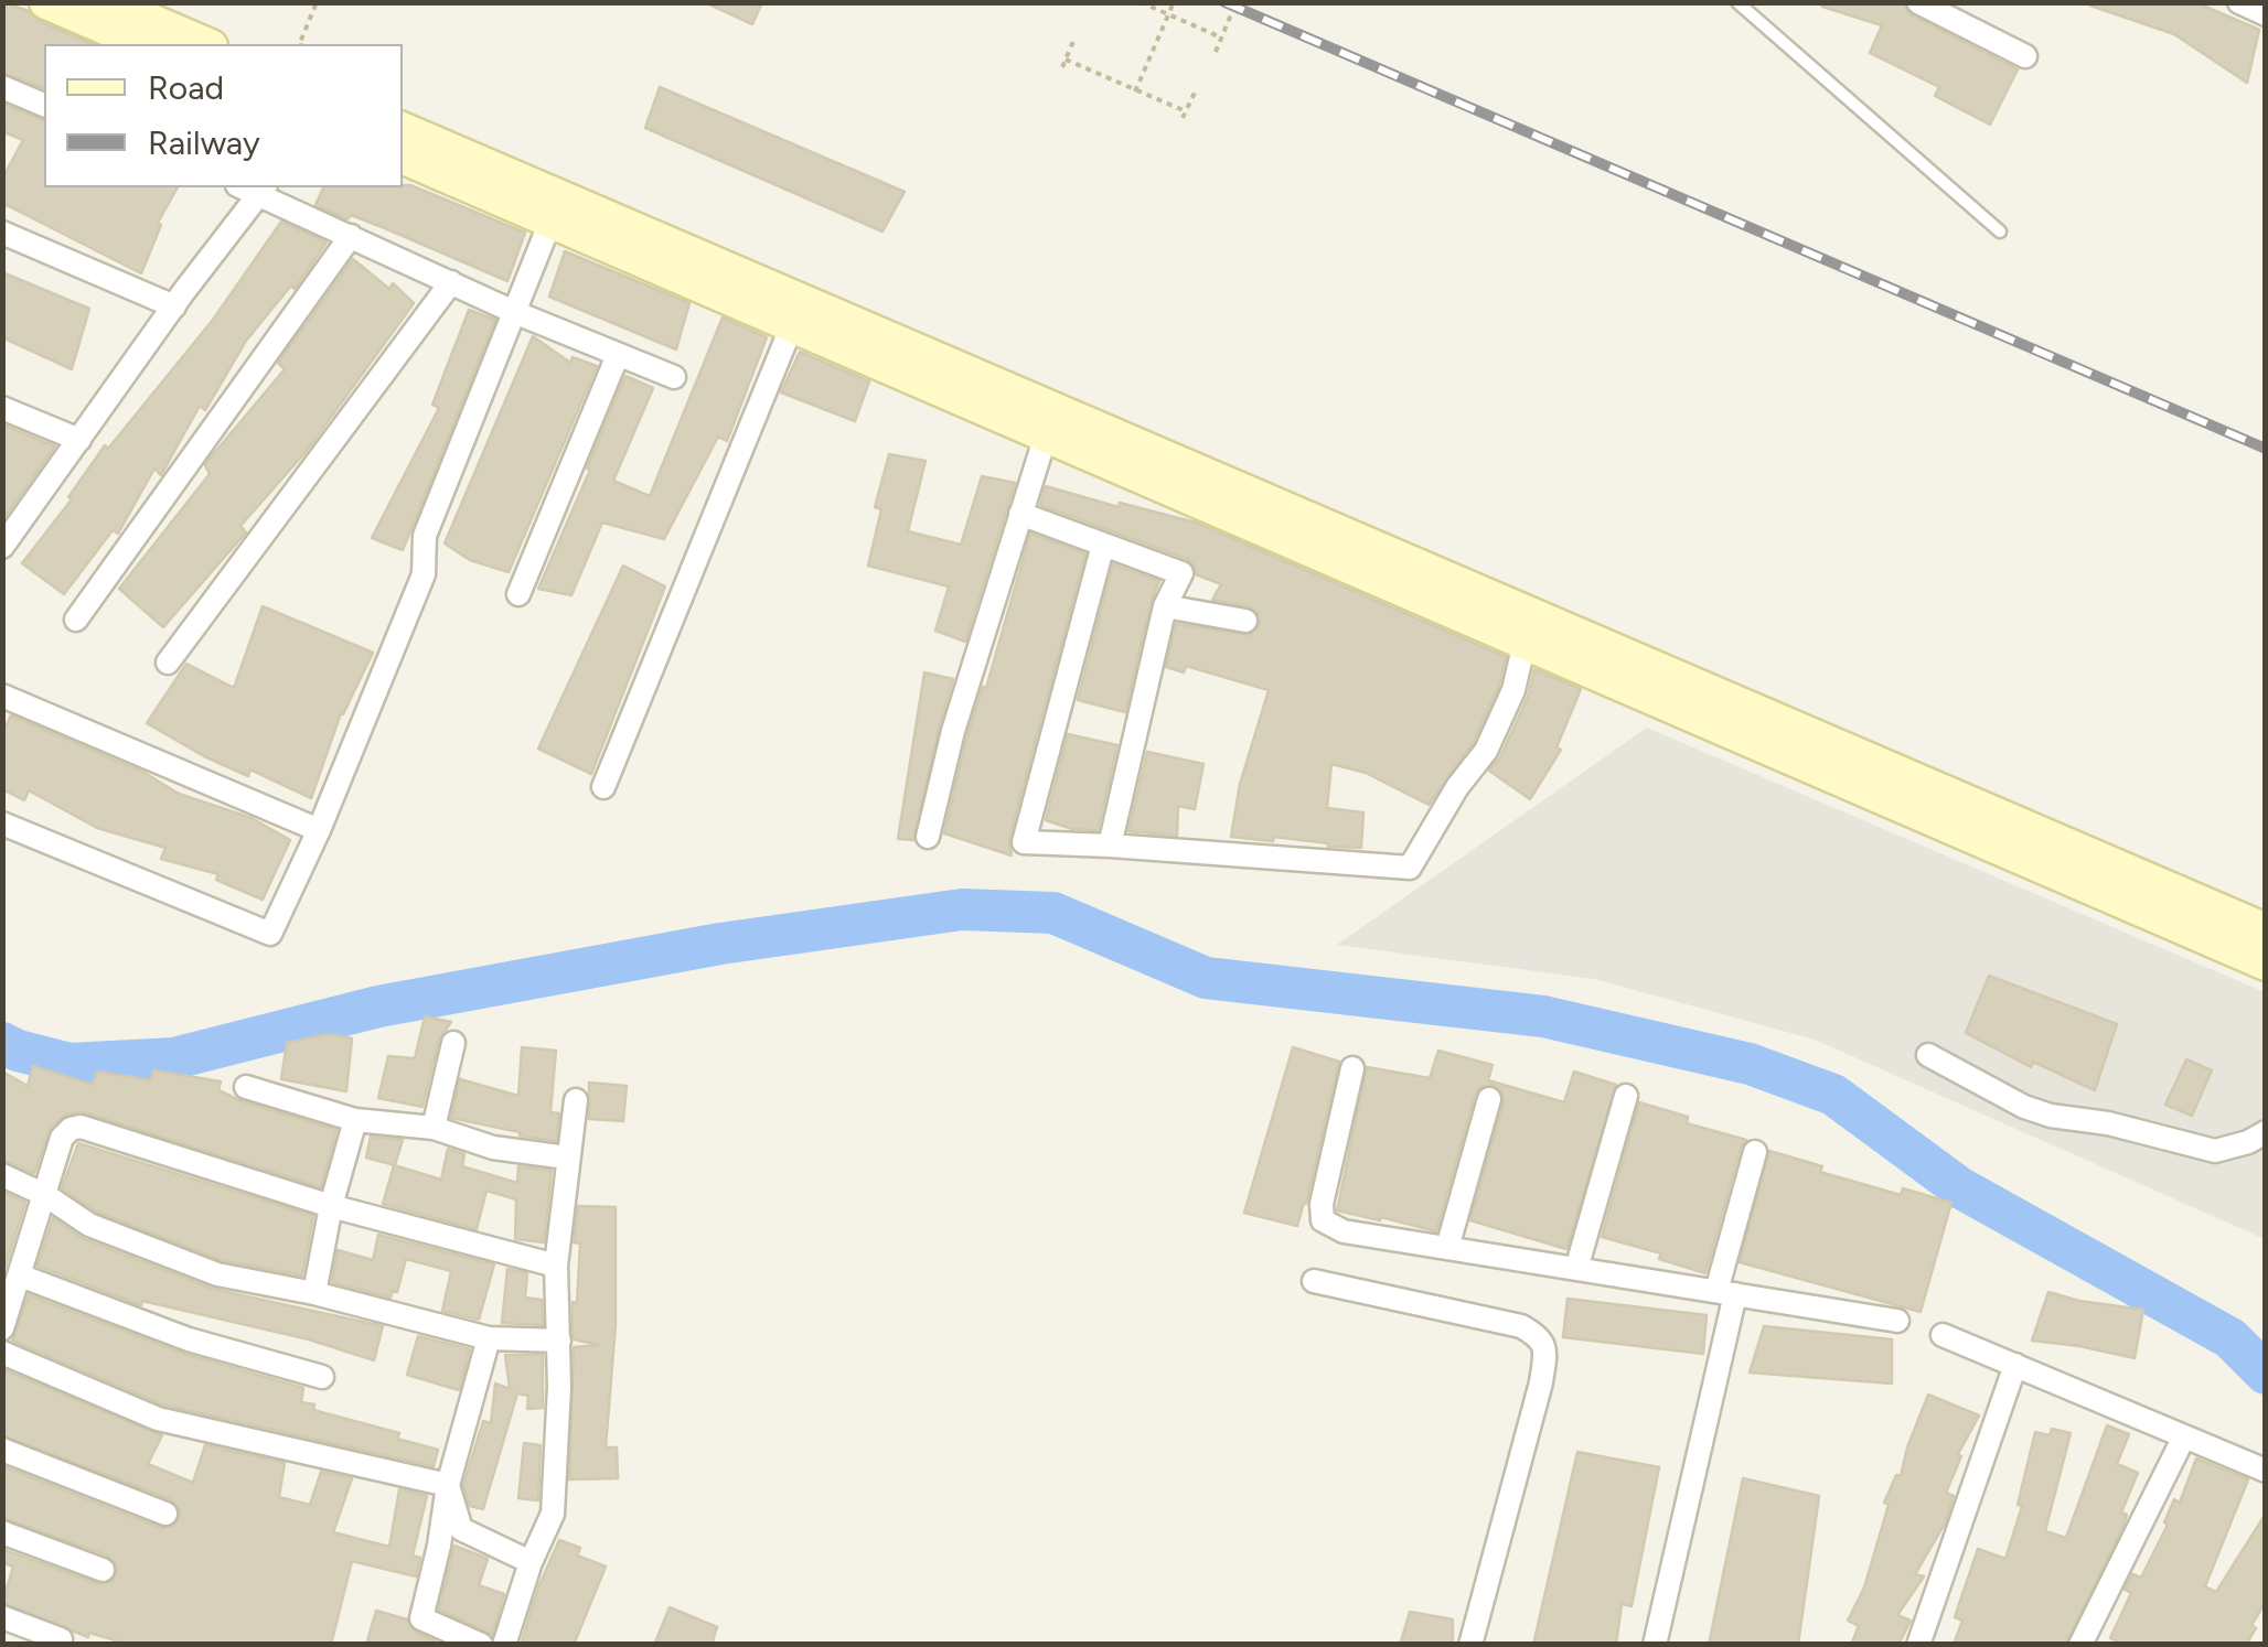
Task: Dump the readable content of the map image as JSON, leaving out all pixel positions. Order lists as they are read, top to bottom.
{
  "legend": ["Road", "Railway"]
}
